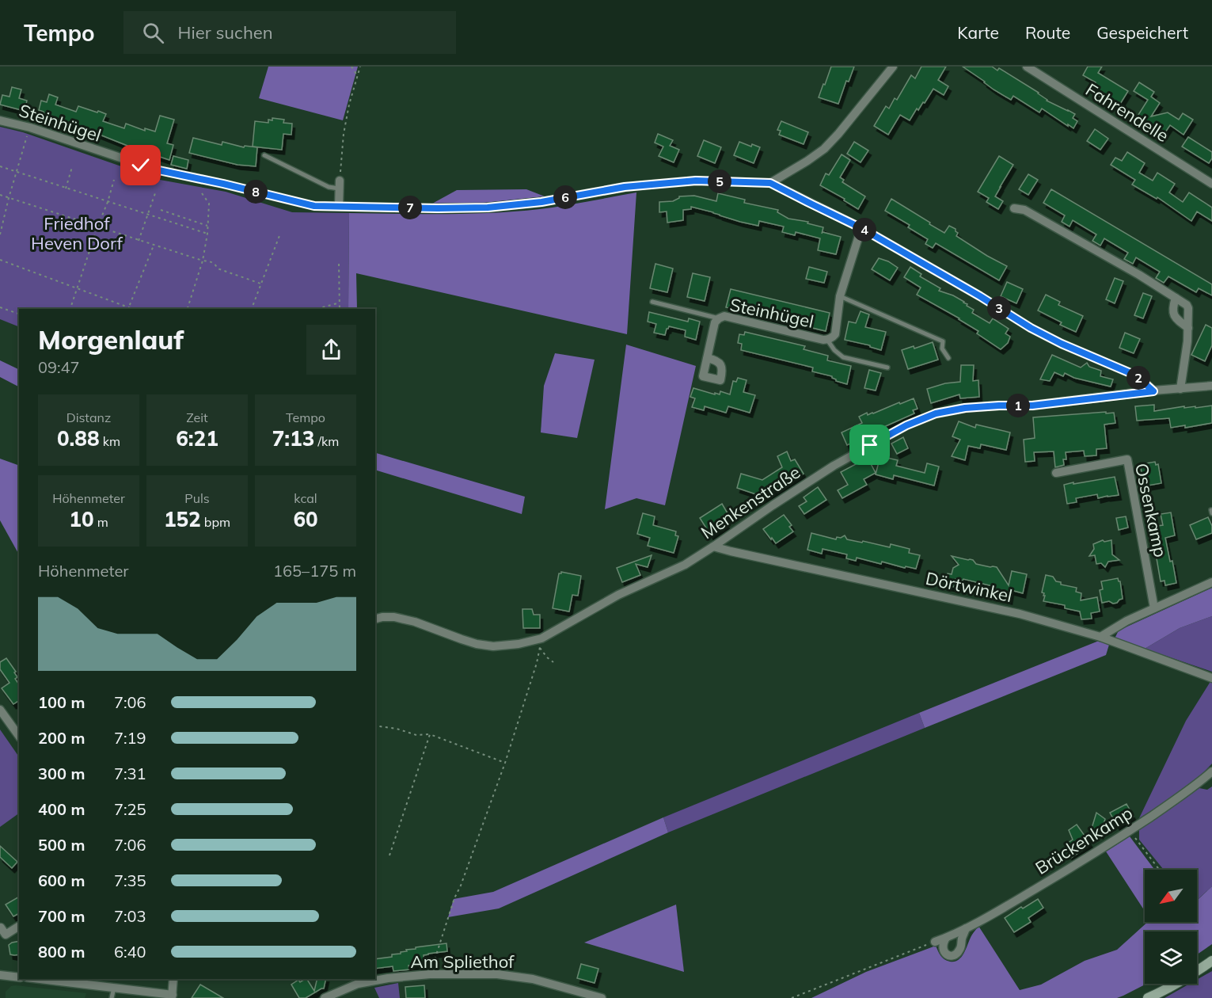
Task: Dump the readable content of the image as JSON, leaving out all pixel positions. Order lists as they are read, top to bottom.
{
  "streets": {
    "street": [
      "Fahrendelle",
      "Steinhügel",
      "Menkenstraße",
      "Ossenkamp",
      "Dörtwinkel",
      "Brückenkamp",
      "Am Spliethof"
    ]
  },
  "crossings": [
    ["Steinhügel", "Menkenstraße"],
    ["Menkenstraße", "Dörtwinkel"]
  ],
  "parks": ["Friedhof Heven Dorf"],
  "north": "bottom left",
  "page": {
    "header": "Tempo",
    "search": "Hier suchen",
    "nav": ["Karte", "Route", "Gespeichert"],
    "pins": [
      "5",
      "8",
      "6",
      "7",
      "4",
      "3",
      "2",
      "1"
    ],
    "heading": ["Morgenlauf", "09:47"],
    "stats": [
      ["Distanz", "0.88 km"],
      ["Zeit", "6:21"],
      ["Tempo", "7:13 /km"],
      ["Höhenmeter", "10 m"],
      ["Puls", "152 bpm"],
      ["kcal", "60"]
    ],
    "chart": ["Höhenmeter", "165–175 m"],
    "list": [
      {
        "name": "100 m",
        "note": "7:06"
      },
      {
        "name": "200 m",
        "note": "7:19"
      },
      {
        "name": "300 m",
        "note": "7:31"
      },
      {
        "name": "400 m",
        "note": "7:25"
      },
      {
        "name": "500 m",
        "note": "7:06"
      },
      {
        "name": "600 m",
        "note": "7:35"
      },
      {
        "name": "700 m",
        "note": "7:03"
      },
      {
        "name": "800 m",
        "note": "6:40"
      }
    ]
  }
}
